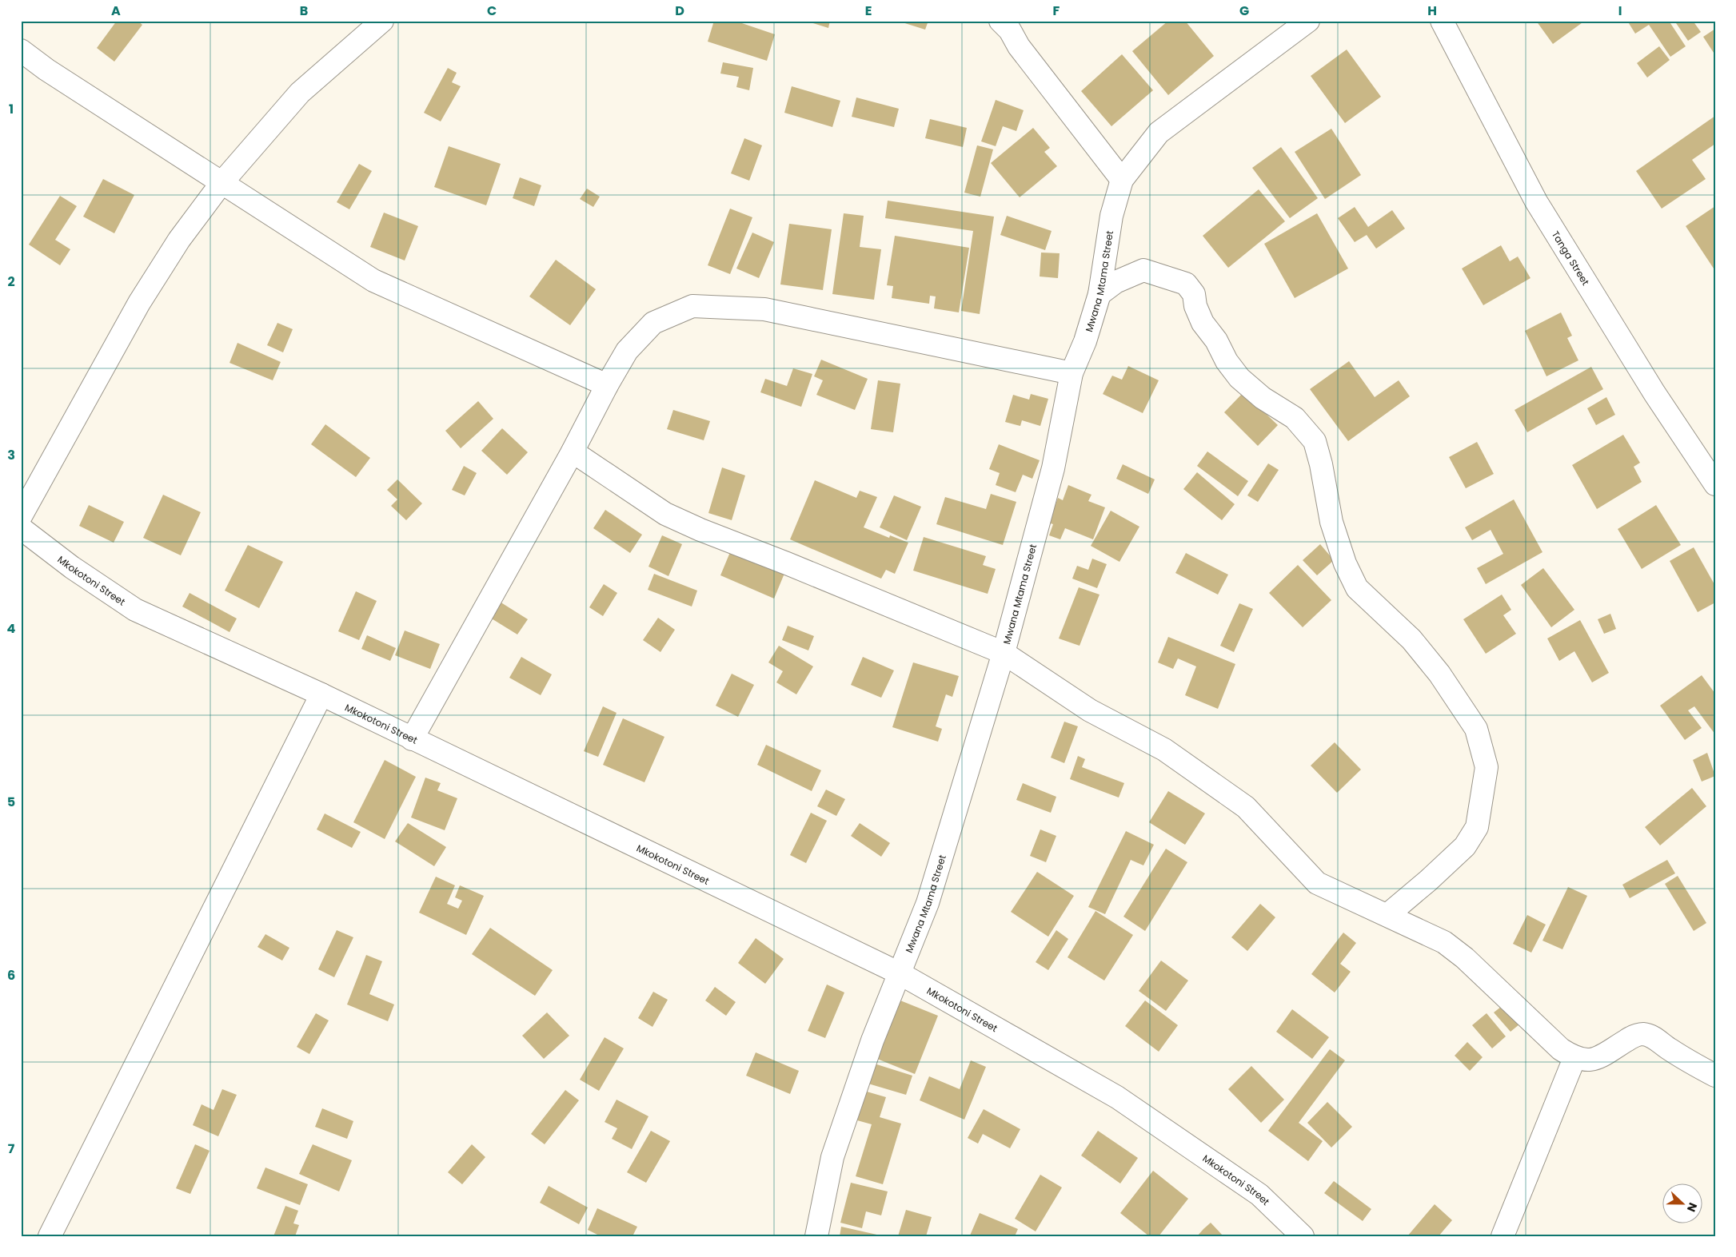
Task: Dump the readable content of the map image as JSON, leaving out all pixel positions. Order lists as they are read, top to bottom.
{
  "streets": {
    "street": ["Tanga Street", "Mwana Mtama Street", "Mkokotoni Street"]
  },
  "crossings": [
    ["Mwana Mtama Street", "Mkokotoni Street"]
  ],
  "north": "right",
  "grid": {
    "columns": [
      "A",
      "B",
      "C",
      "D",
      "E",
      "F",
      "G",
      "H",
      "I"
    ],
    "rows": [
      "1",
      "2",
      "3",
      "4",
      "5",
      "6",
      "7"
    ]
  }
}
